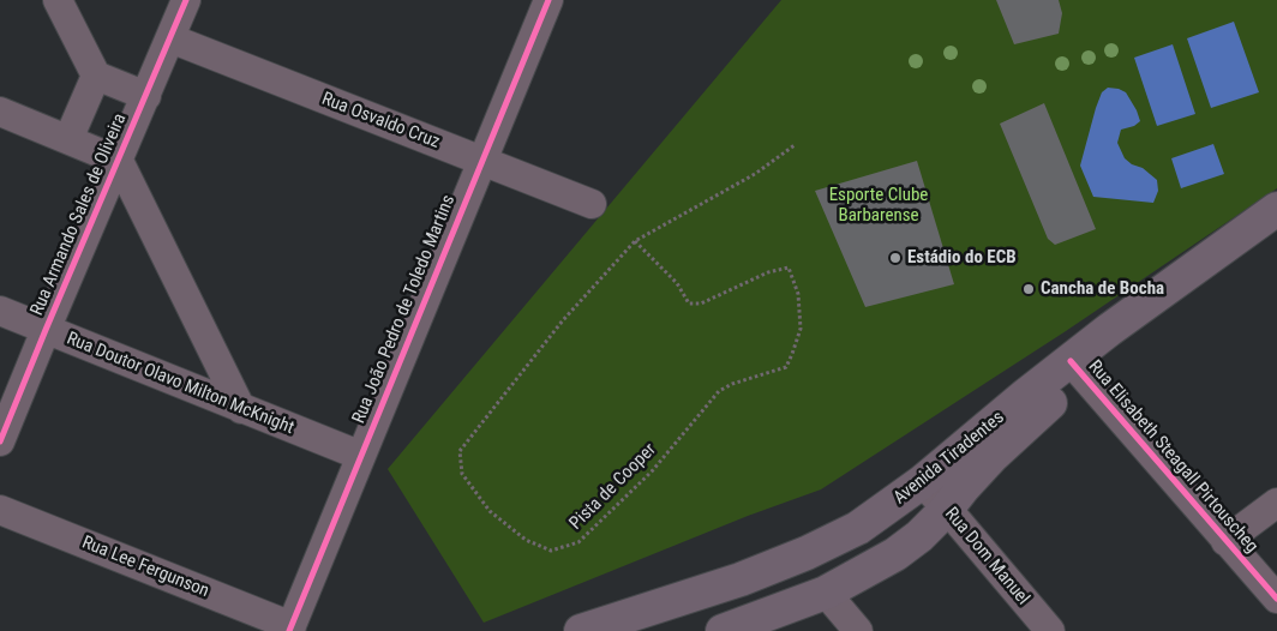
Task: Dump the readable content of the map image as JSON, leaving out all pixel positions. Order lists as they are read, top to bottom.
{
  "streets": {
    "main road": ["Avenida Tiradentes"],
    "street": [
      "Rua Osvaldo Cruz",
      "Rua Armando Sales de Oliveira",
      "Rua João Pedro de Toledo Martins",
      "Rua Doutor Olavo Milton McKnight",
      "Rua Elisabeth Steagall Pirtouscheg",
      "Rua Dom Manuel",
      "Rua Lee Fergunson"
    ],
    "path": ["Pista de Cooper"]
  },
  "crossings": [
    ["Rua Osvaldo Cruz", "Rua Armando Sales de Oliveira"],
    ["Rua Osvaldo Cruz", "Rua João Pedro de Toledo Martins"],
    ["Rua Armando Sales de Oliveira", "Rua Doutor Olavo Milton McKnight"],
    ["Rua João Pedro de Toledo Martins", "Rua Doutor Olavo Milton McKnight"],
    ["Rua João Pedro de Toledo Martins", "Rua Lee Fergunson"],
    ["Rua Elisabeth Steagall Pirtouscheg", "Avenida Tiradentes"],
    ["Avenida Tiradentes", "Rua Dom Manuel"]
  ],
  "parks": ["Esporte Clube Barbarense"],
  "places": ["Estádio do ECB", "Cancha de Bocha"]
}
